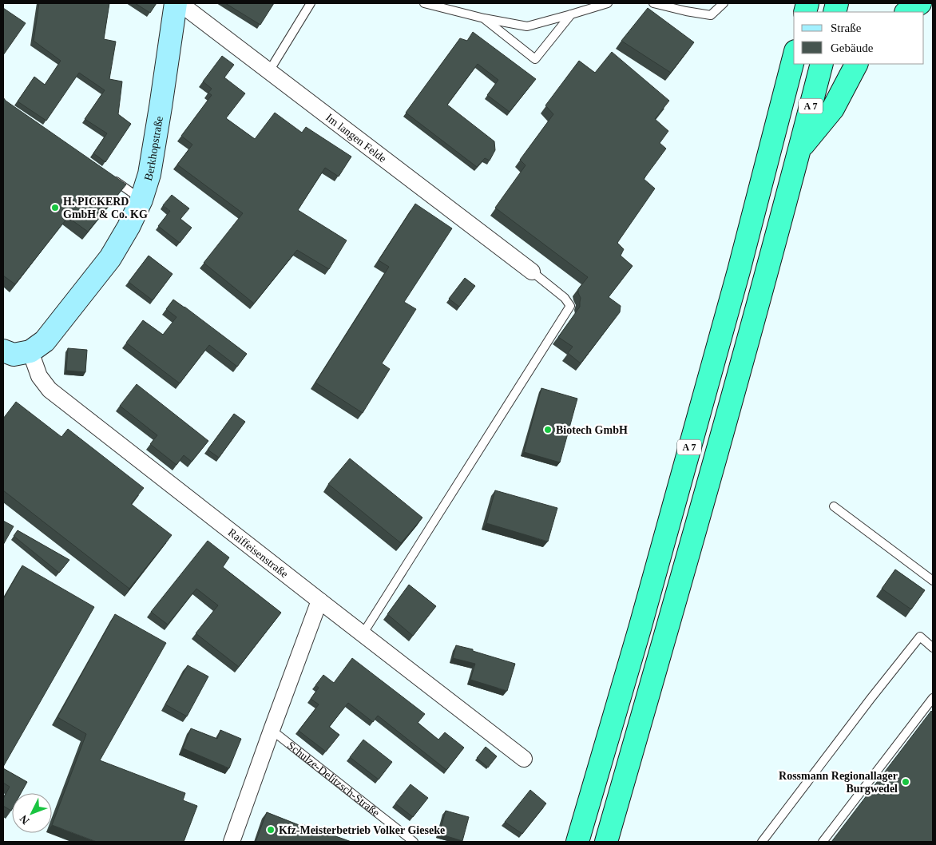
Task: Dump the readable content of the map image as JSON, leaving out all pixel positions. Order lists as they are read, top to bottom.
{
  "streets": {
    "highway": ["A 7"],
    "main road": ["Berkhopstraße"],
    "street": ["Im langen Felde", "Raiffeisenstraße"],
    "lane": ["Schulze-Delitzsch-Straße"]
  },
  "crossings": [
    ["Berkhopstraße", "Raiffeisenstraße"]
  ],
  "places": [
    "H. PICKERD GmbH & Co. KG",
    "Biotech GmbH",
    "Rossmann Regionallager Burgwedel",
    "Kfz-Meisterbetrieb Volker Gieseke"
  ],
  "legend": ["Straße", "Gebäude"],
  "north": "bottom left"
}
